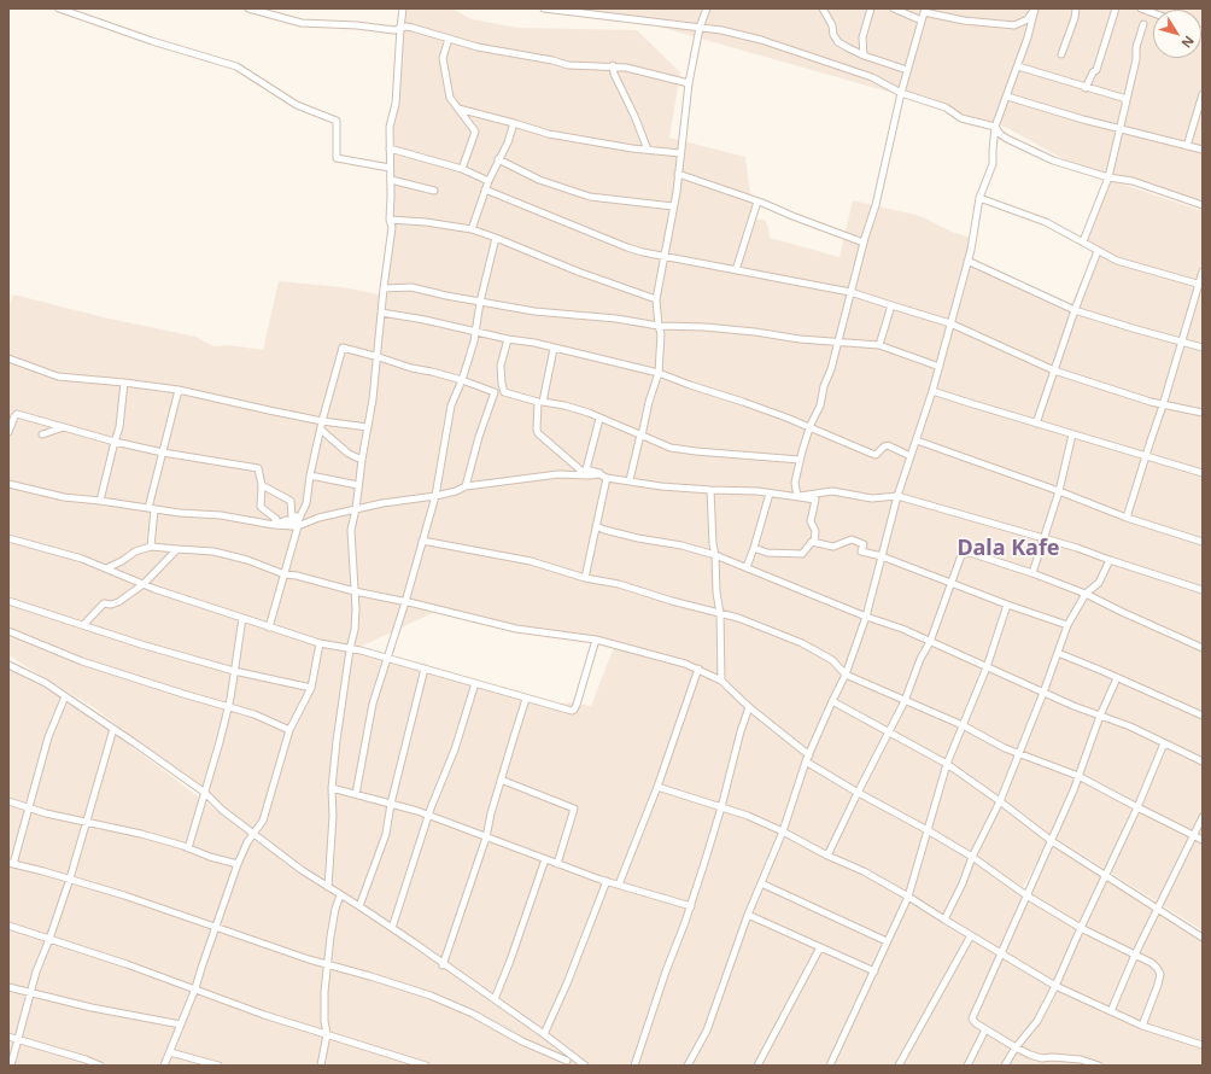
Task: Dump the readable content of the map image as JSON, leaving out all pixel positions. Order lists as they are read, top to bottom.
{
  "districts": ["Dala Kafe"],
  "north": "bottom right"
}
